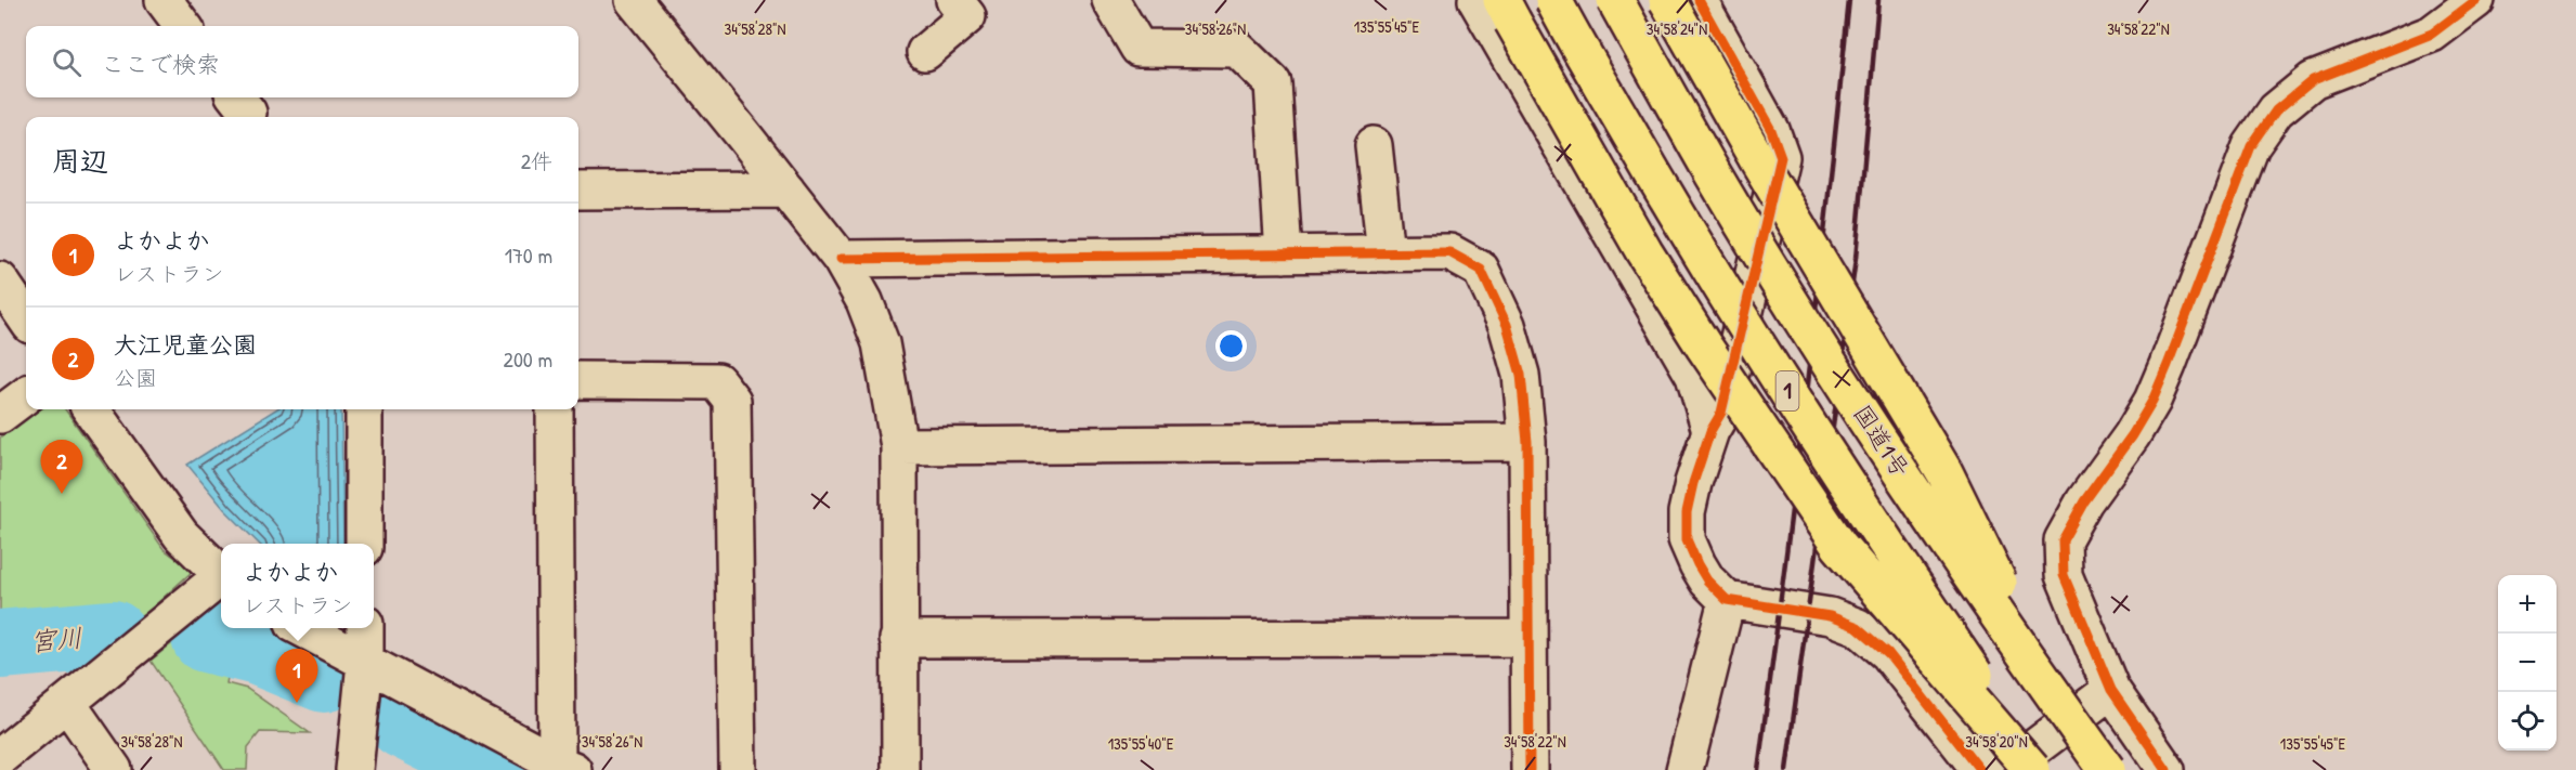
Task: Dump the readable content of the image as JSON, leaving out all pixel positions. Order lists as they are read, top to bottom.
{
  "streets": {
    "highway": ["1", "国道1号"]
  },
  "water": ["宮川"],
  "page": {
    "search": "ここで検索",
    "heading": ["周辺", "2件"],
    "list": [
      {
        "mark": "1",
        "name": "よかよか",
        "note": "レストラン",
        "value": "170 m"
      },
      {
        "mark": "2",
        "name": "大江児童公園",
        "note": "公園",
        "value": "200 m"
      }
    ],
    "pins": ["2", "1"],
    "popup": ["よかよか", "レストラン"],
    "map_buttons": ["+", "−"]
  },
  "coordinates": [
    "135°55'45\"E",
    "34°58'28\"N",
    "34°58'26\"N",
    "34°58'24\"N",
    "34°58'22\"N",
    "34°58'20\"N",
    "135°55'40\"E"
  ]
}
